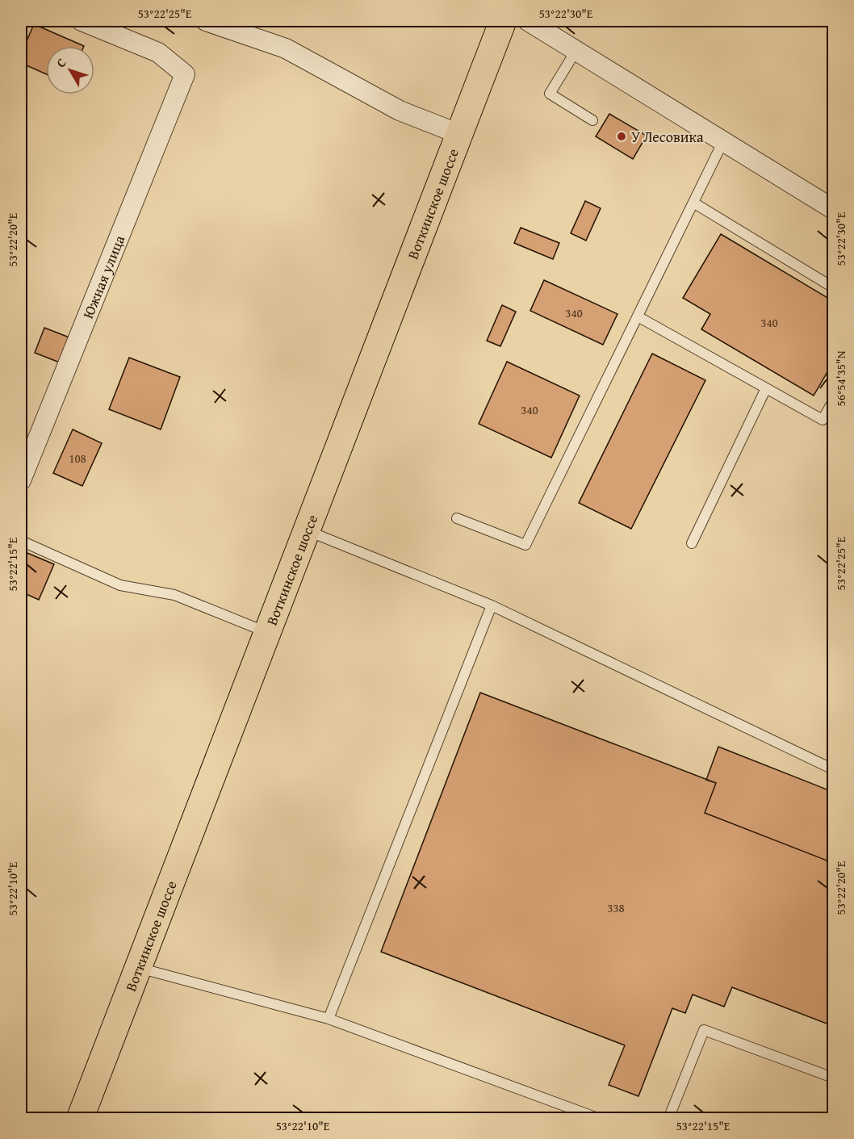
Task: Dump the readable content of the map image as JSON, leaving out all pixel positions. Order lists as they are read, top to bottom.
{
  "streets": {
    "main road": ["Воткинское шоссе"],
    "street": ["Южная улица"]
  },
  "places": ["У Лесовика"],
  "house_numbers": [
    "340",
    "340",
    "340",
    "108",
    "338"
  ],
  "north": "top left",
  "coordinates": [
    "53°22'25\"E",
    "53°22'30\"E",
    "53°22'20\"E",
    "56°54'35\"N",
    "53°22'15\"E",
    "53°22'10\"E"
  ]
}
